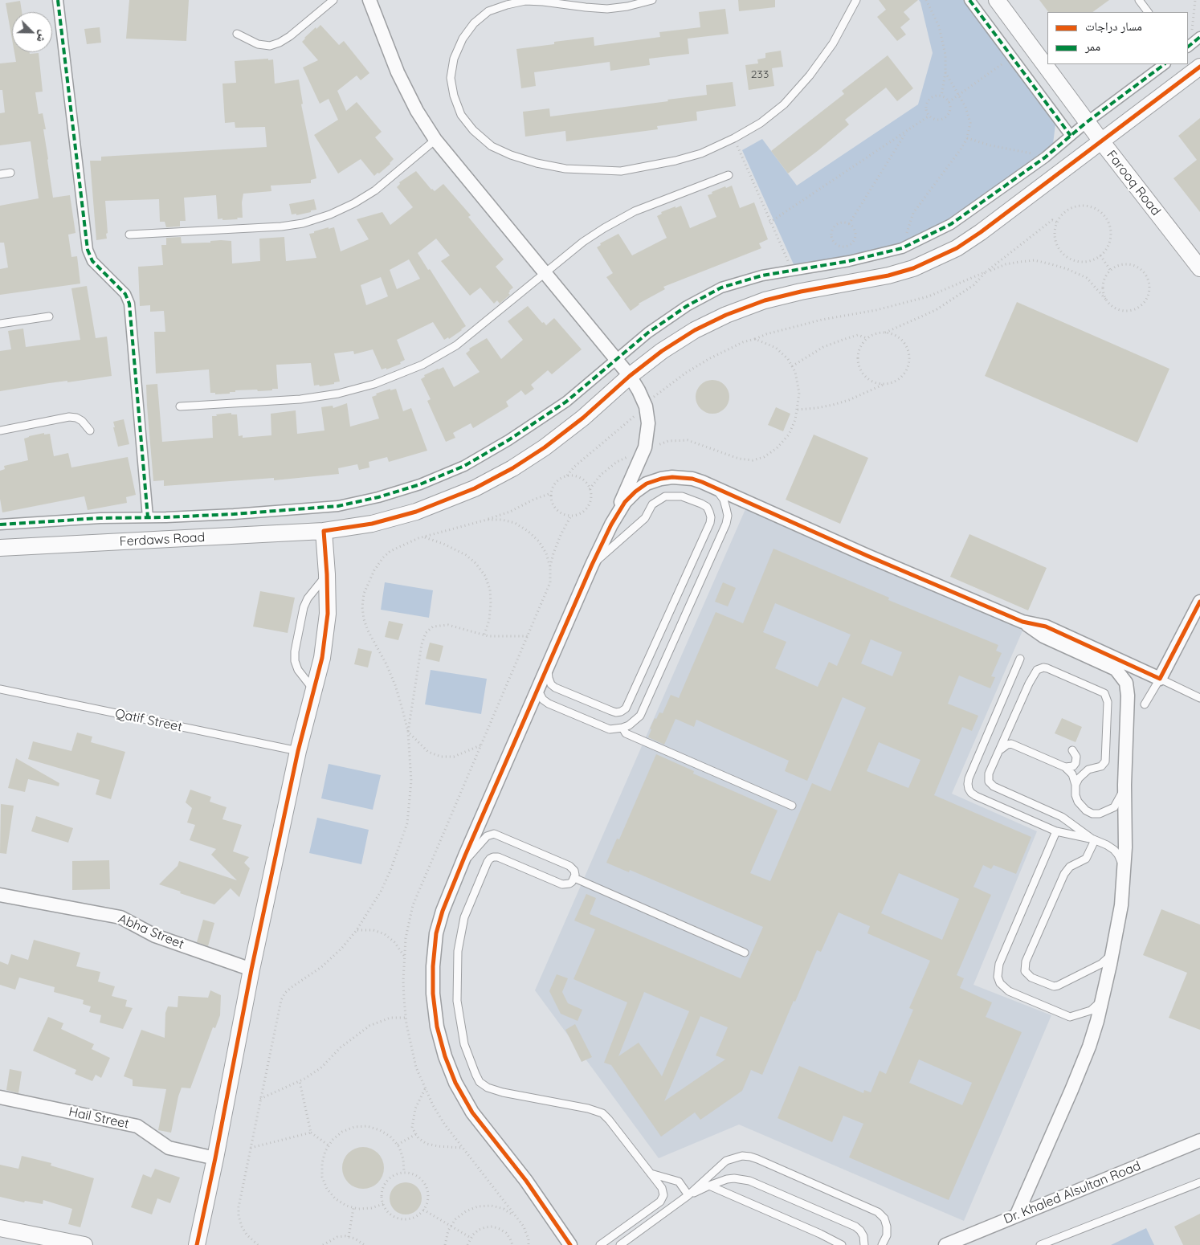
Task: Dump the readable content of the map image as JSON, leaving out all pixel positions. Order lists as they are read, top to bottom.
{
  "streets": {
    "street": [
      "Farooq Road",
      "Ferdaws Road",
      "Abha Street",
      "Hail Street",
      "Dr. Khaled Alsultan Road"
    ],
    "lane": ["Qatif Street"]
  },
  "crossings": [
    ["Farooq Road", "Ferdaws Road"]
  ],
  "house_numbers": ["233"],
  "legend": ["مسار دراجات", "ممر"],
  "north": "bottom right"
}
